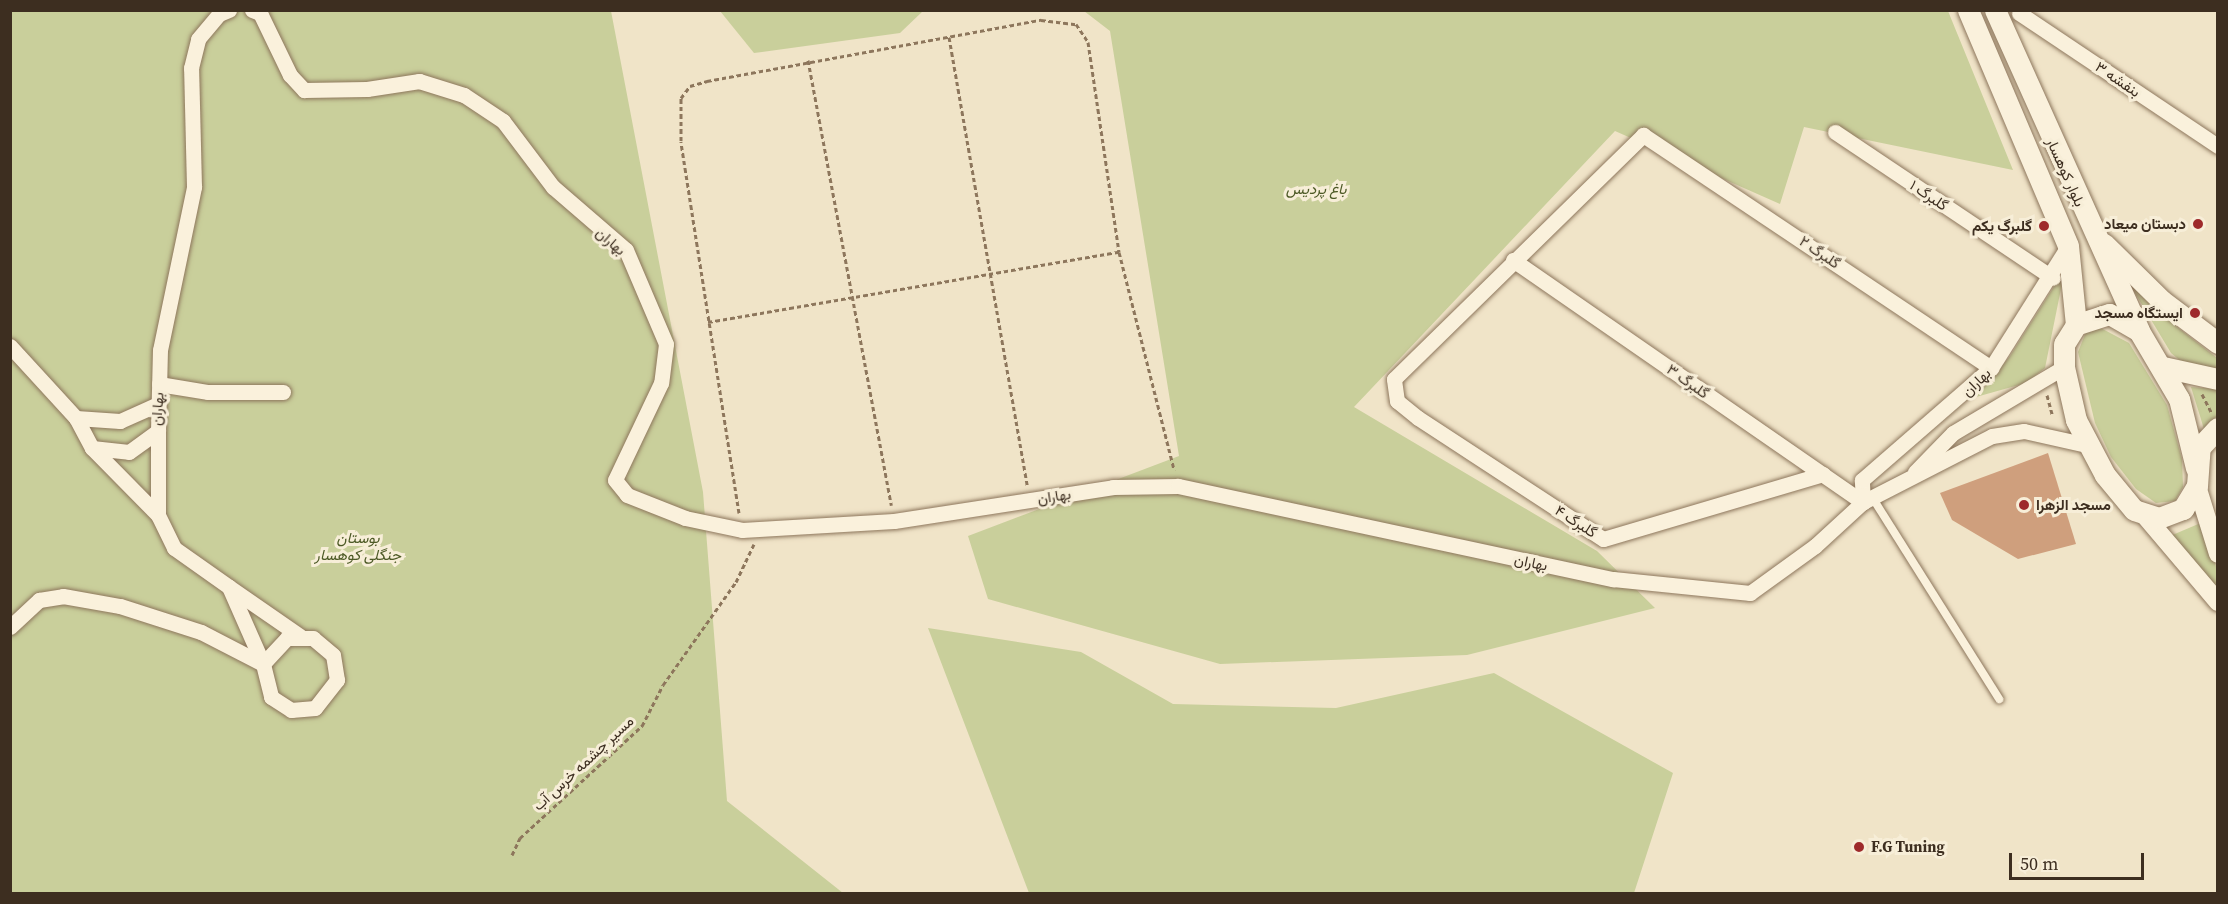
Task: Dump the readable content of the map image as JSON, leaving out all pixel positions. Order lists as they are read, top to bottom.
{
  "streets": {
    "main road": ["بلوار کوهسار"],
    "street": [
      "بنفشه ۳",
      "گلبرگ ۱",
      "بهاران",
      "گلبرگ ۲",
      "گلبرگ ۳",
      "گلبرگ ۴"
    ],
    "path": ["مسیر چشمه خرس آب"]
  },
  "crossings": [
    ["بلوار کوهسار", "بهاران"],
    ["گلبرگ ۱", "بهاران"],
    ["بهاران", "گلبرگ ۲"],
    ["بهاران", "گلبرگ ۳"],
    ["بهاران", "مسیر چشمه خرس آب"],
    ["گلبرگ ۲", "گلبرگ ۳"],
    ["گلبرگ ۲", "گلبرگ ۴"],
    ["گلبرگ ۳", "گلبرگ ۴"]
  ],
  "parks": ["باغ پردیس", "بوستان جنگلی کوهسار"],
  "places": [
    "دبستان میعاد",
    "گلبرگ یکم",
    "ایستگاه مسجد",
    "مسجد الزهرا",
    "F.G Tuning"
  ],
  "scale_bar": "50 m"
}
